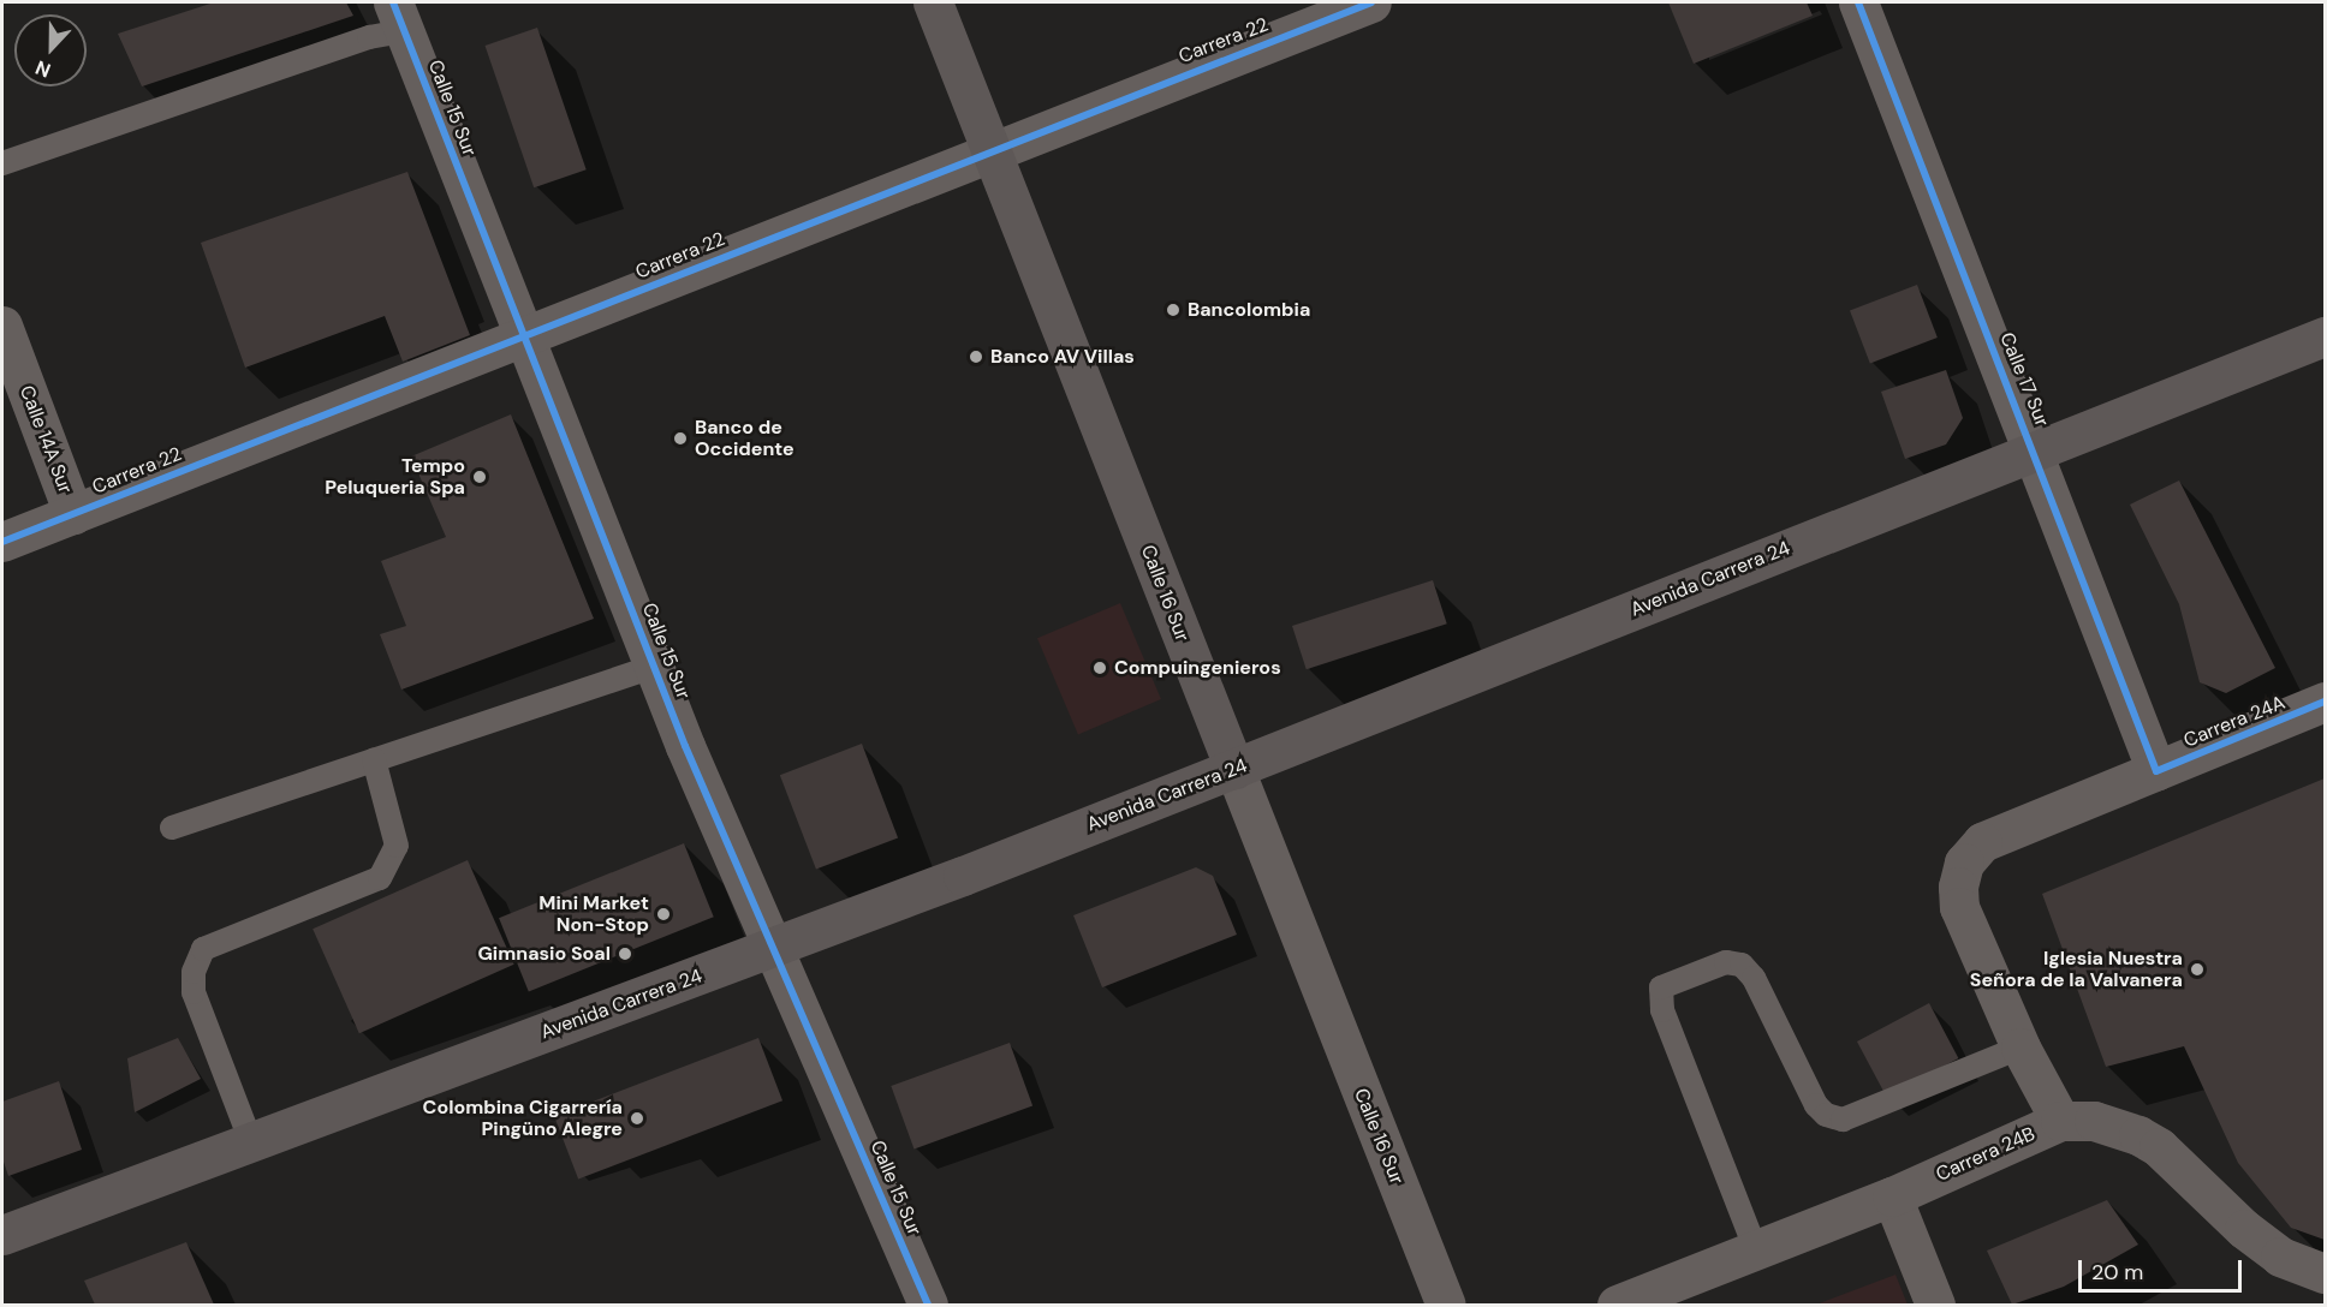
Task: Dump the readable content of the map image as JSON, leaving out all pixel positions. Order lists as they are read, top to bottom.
{
  "streets": {
    "main road": ["Avenida Carrera 24", "Calle 16 Sur"],
    "street": [
      "Carrera 22",
      "Calle 15 Sur",
      "Calle 17 Sur",
      "Calle 14A Sur",
      "Carrera 24A",
      "Carrera 24B"
    ]
  },
  "crossings": [
    ["Carrera 22", "Calle 15 Sur"],
    ["Carrera 22", "Calle 14A Sur"],
    ["Carrera 22", "Calle 16 Sur"],
    ["Calle 15 Sur", "Avenida Carrera 24"],
    ["Calle 17 Sur", "Avenida Carrera 24"],
    ["Calle 17 Sur", "Carrera 24A"],
    ["Avenida Carrera 24", "Calle 16 Sur"],
    ["Carrera 24A", "Carrera 24B"]
  ],
  "places": [
    "Bancolombia",
    "Banco AV Villas",
    "Banco de Occidente",
    "Tempo Peluqueria Spa",
    "Compuingenieros",
    "Mini Market Non-Stop",
    "Gimnasio Soal",
    "Iglesia Nuestra Señora de la Valvanera",
    "Colombina Cigarrería Pingüno Alegre"
  ],
  "scale_bar": "20 m",
  "north": "bottom"
}
